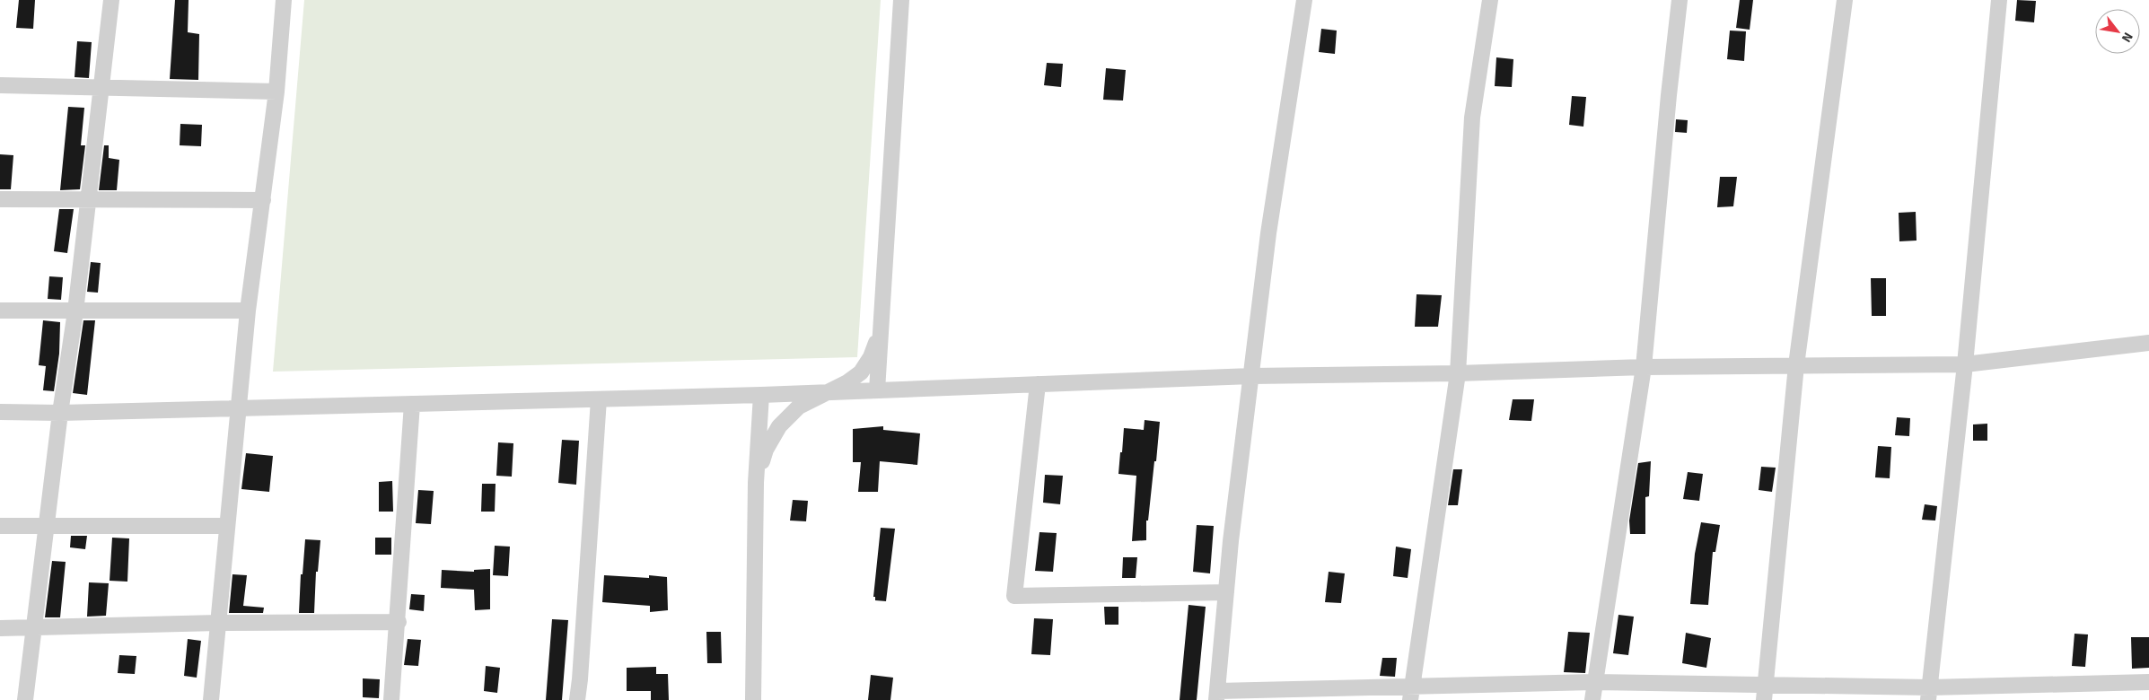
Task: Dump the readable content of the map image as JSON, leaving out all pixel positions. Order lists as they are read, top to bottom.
{
  "north": "bottom right"
}
